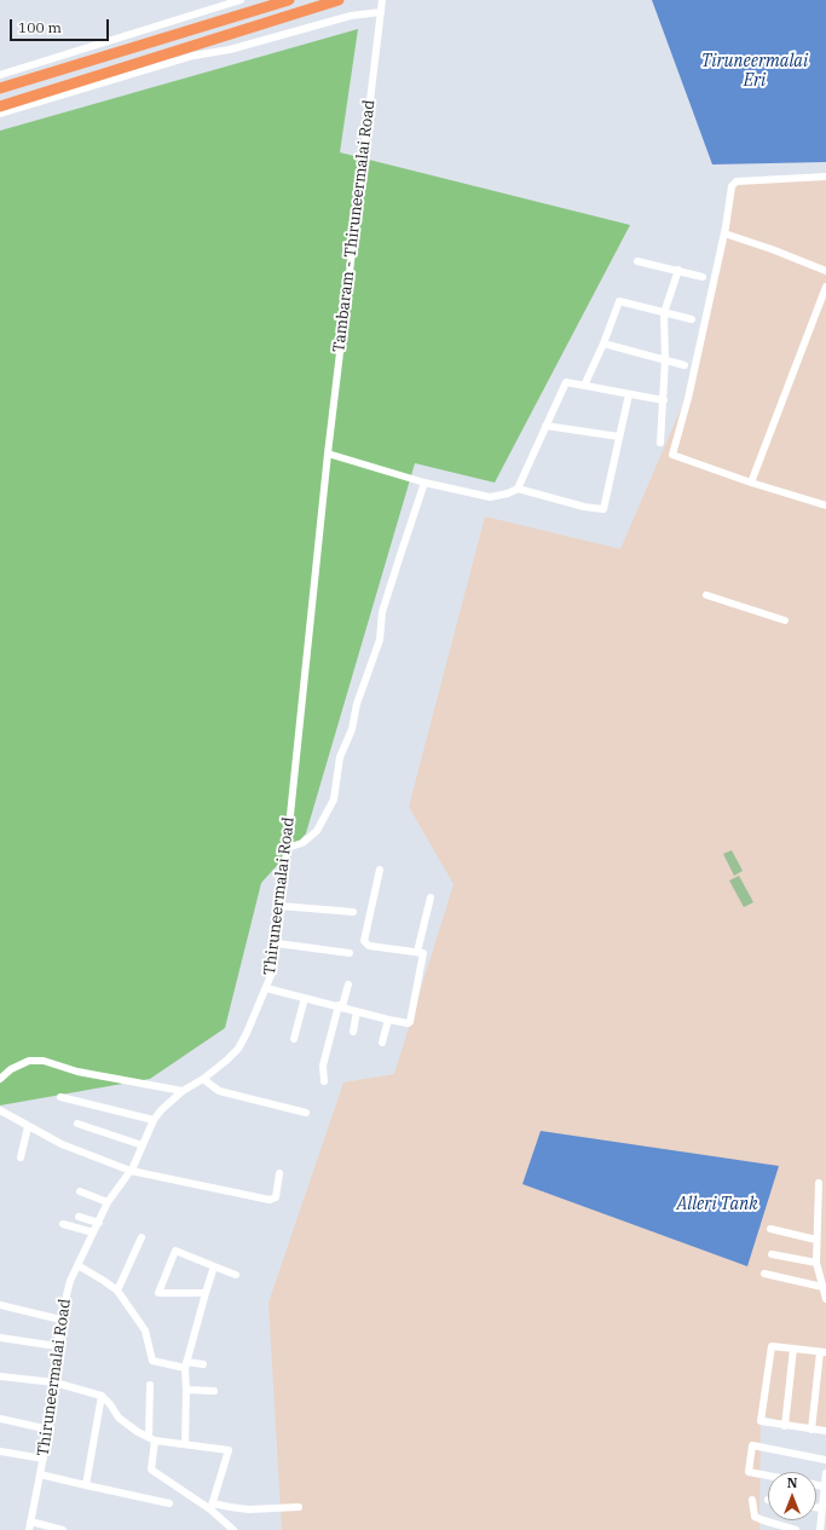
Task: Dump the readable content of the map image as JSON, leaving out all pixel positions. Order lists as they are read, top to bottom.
{
  "streets": {
    "street": ["Tambaram - Thiruneermalai Road", "Thiruneermalai Road"]
  },
  "crossings": [
    ["Tambaram - Thiruneermalai Road", "Thiruneermalai Road"]
  ],
  "water": ["Tiruneermalai Eri", "Alleri Tank"],
  "scale_bar": "100 m",
  "north": "top"
}
